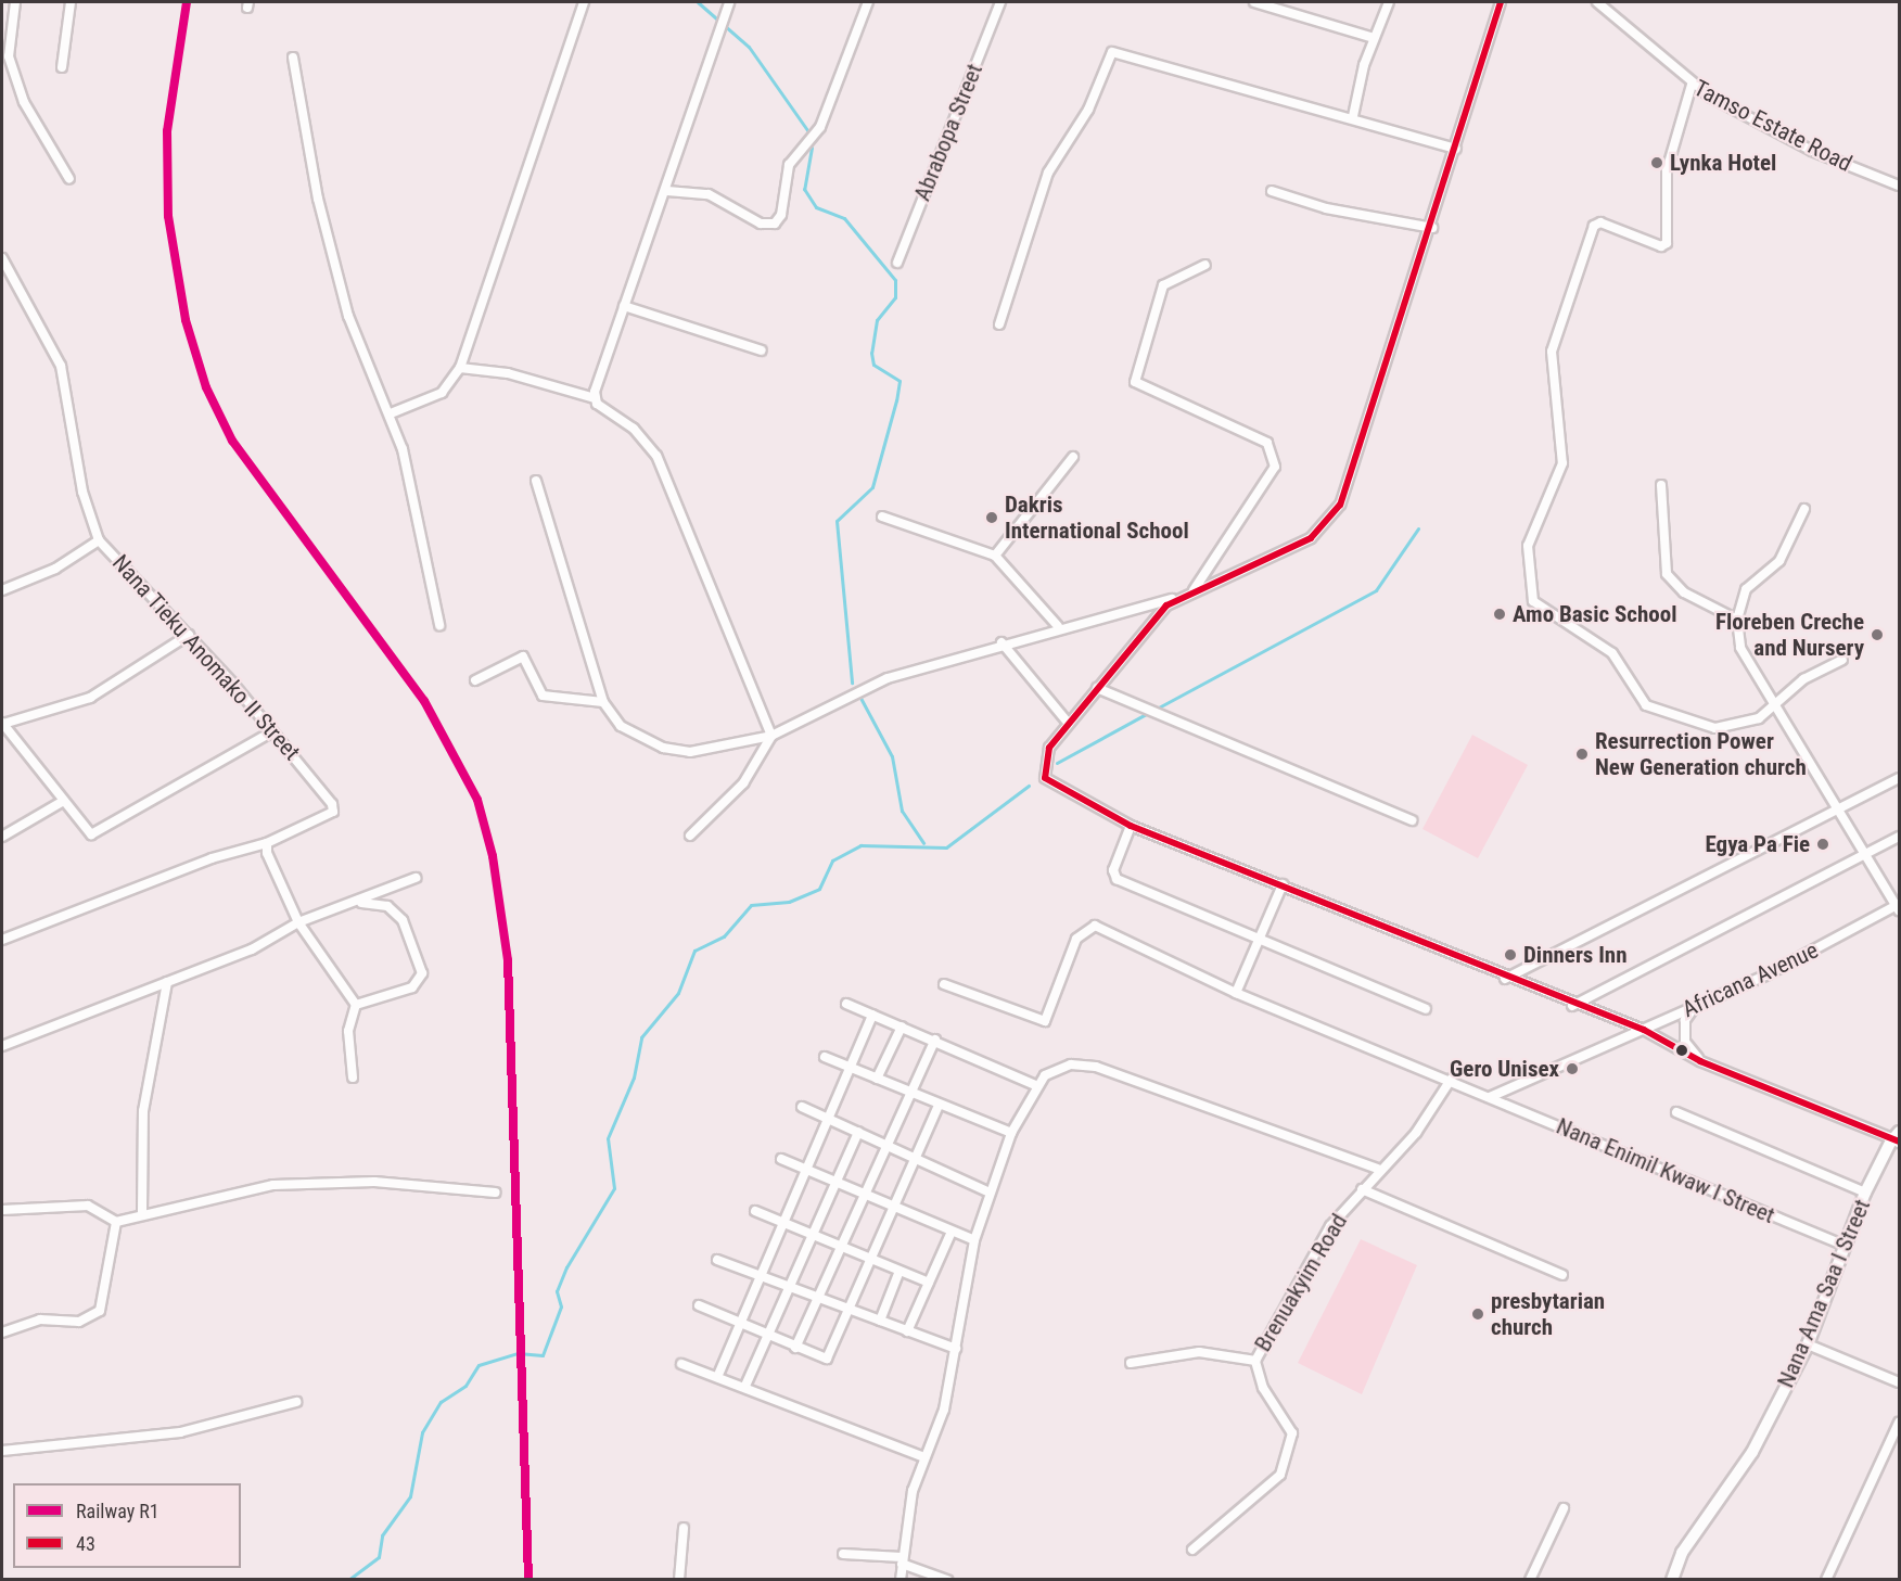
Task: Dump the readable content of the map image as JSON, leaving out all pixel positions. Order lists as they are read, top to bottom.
{
  "streets": {
    "street": [
      "Tamso Estate Road",
      "Abrabopa Street",
      "Nana Tieku Anomako II Street",
      "Africana Avenue",
      "Nana Enimil Kwaw I Street",
      "Brenuakyim Road",
      "Nana Ama Saa I Street"
    ]
  },
  "crossings": [
    ["Africana Avenue", "Nana Enimil Kwaw I Street"],
    ["Nana Enimil Kwaw I Street", "Brenuakyim Road"],
    ["Nana Enimil Kwaw I Street", "Nana Ama Saa I Street"]
  ],
  "places": [
    "Lynka Hotel",
    "Dakris International School",
    "Amo Basic School",
    "Floreben Creche and Nursery",
    "Resurrection Power New Generation church",
    "Egya Pa Fie",
    "Dinners Inn",
    "Gero Unisex",
    "presbytarian church"
  ],
  "lines": ["rail line R1", "transit line 43"],
  "legend": ["Railway R1", "43"]
}
